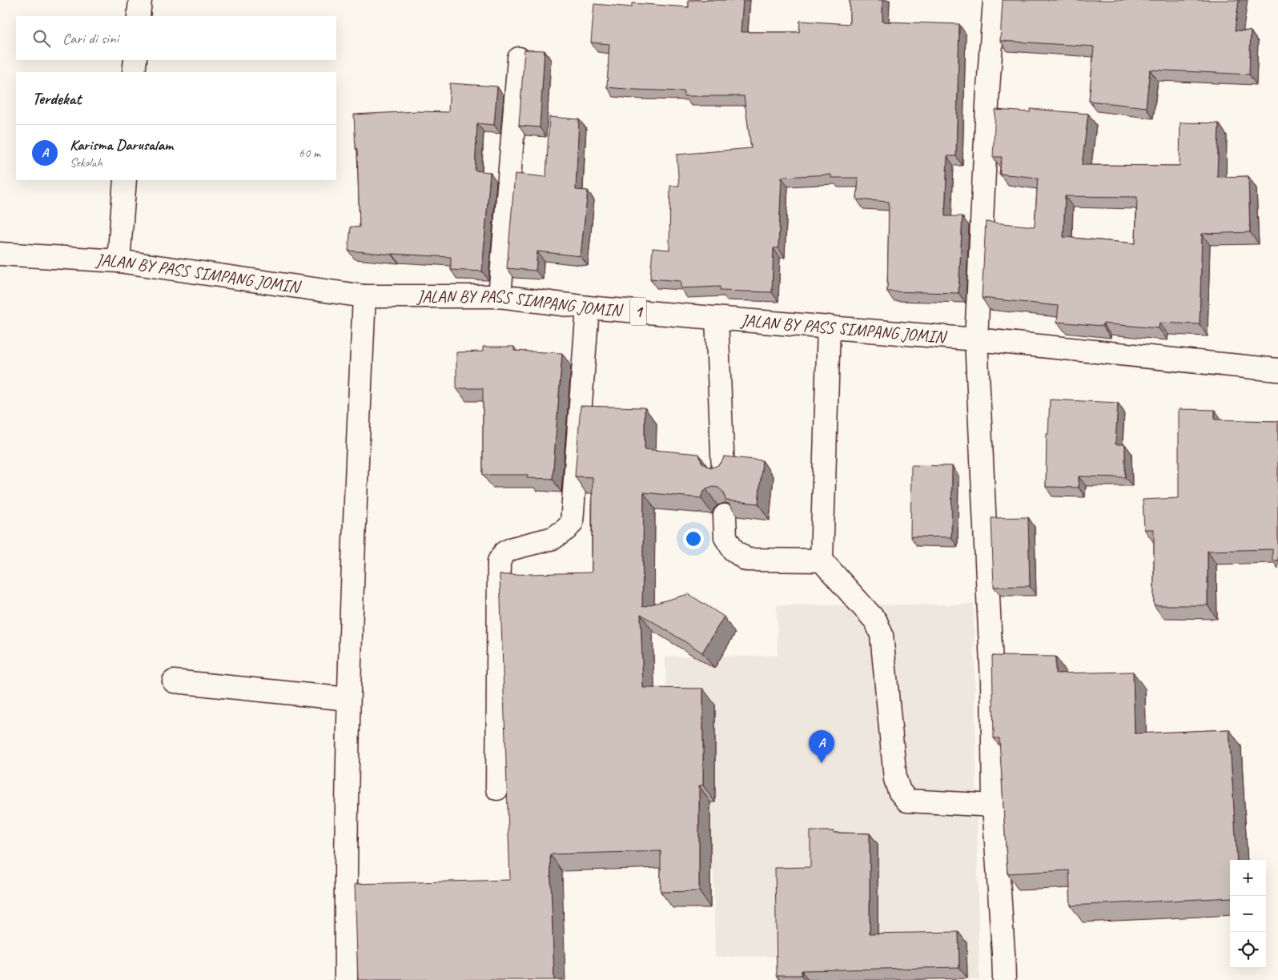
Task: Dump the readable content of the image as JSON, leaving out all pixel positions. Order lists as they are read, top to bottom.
{
  "streets": {
    "main road": ["JALAN BY PASS SIMPANG JOMIN", "1"]
  },
  "page": {
    "search": "Cari di sini",
    "heading": "Terdekat",
    "list": [
      {
        "mark": "A",
        "name": "Karisma Darusalam",
        "note": "Sekolah",
        "value": "60 m"
      }
    ],
    "pins": "A",
    "map_buttons": ["+", "−"]
  }
}
